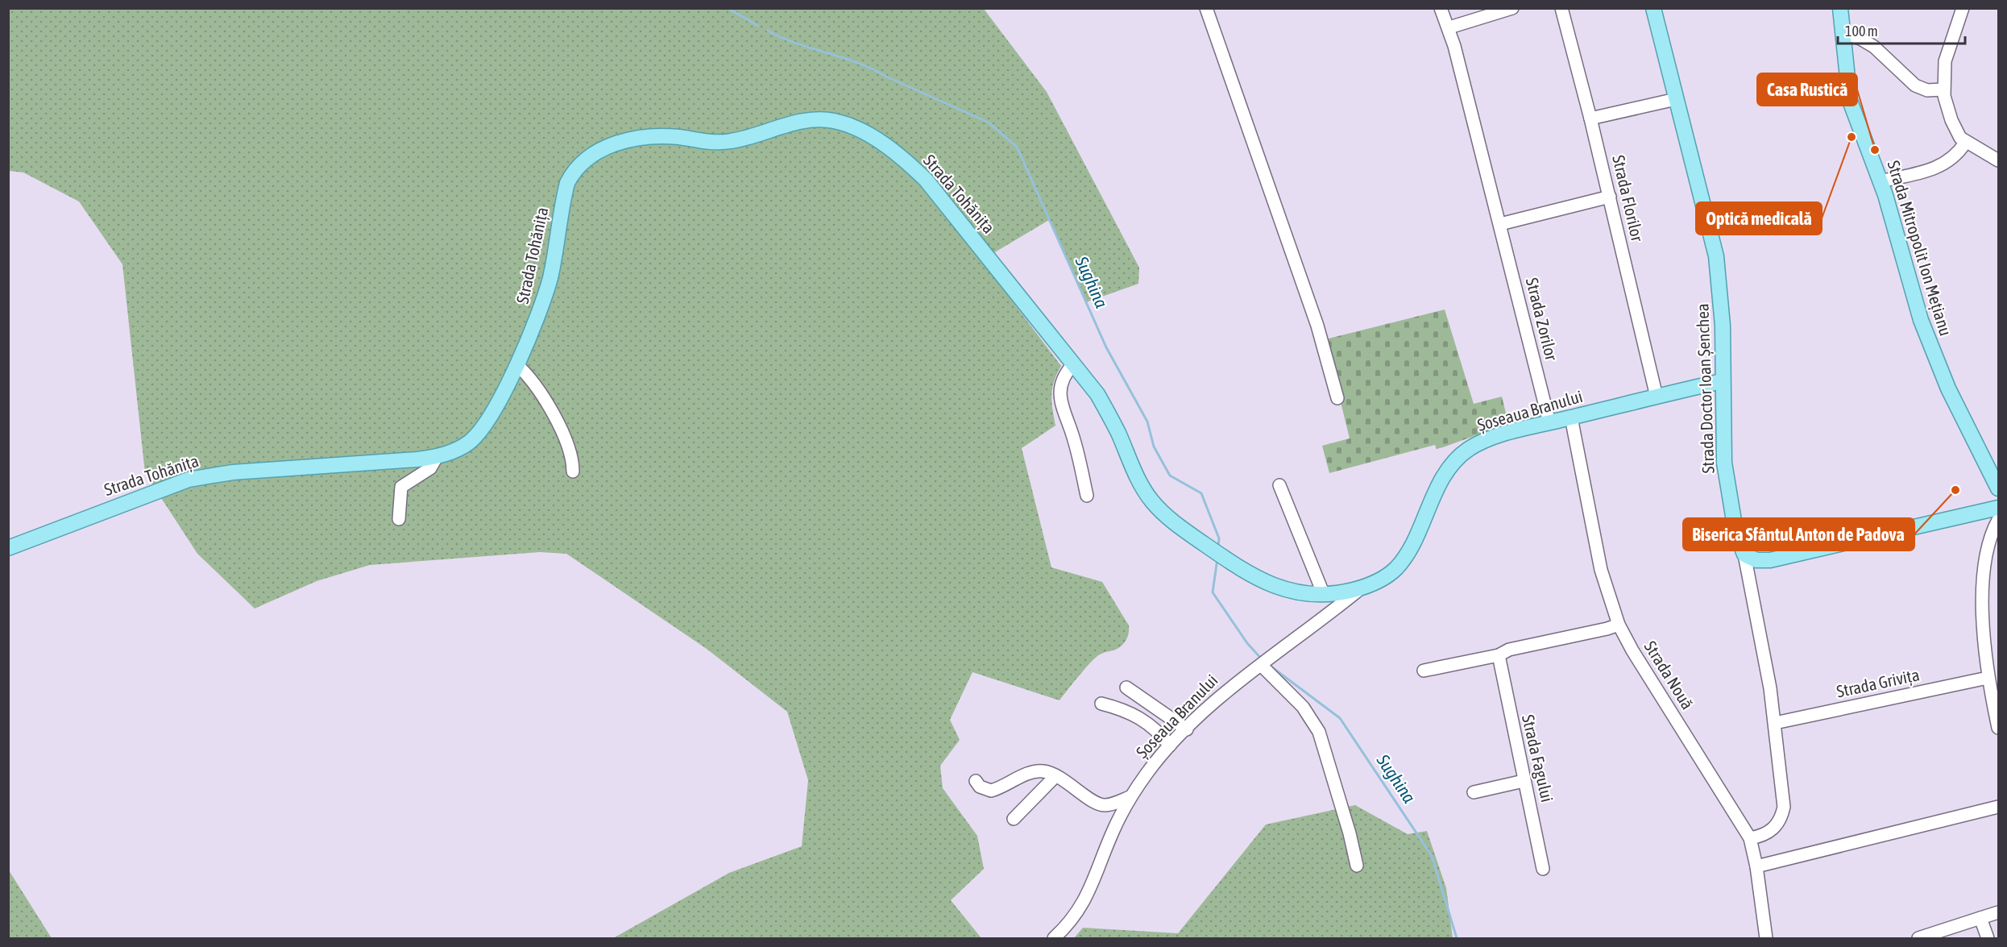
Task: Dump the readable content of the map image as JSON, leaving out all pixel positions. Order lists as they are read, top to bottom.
{
  "streets": {
    "main road": [
      "Strada Tohănița",
      "Strada Mitropolit Ion Mețianu",
      "Strada Doctor Ioan Șenchea",
      "Șoseaua Branului"
    ],
    "street": [
      "Strada Florilor",
      "Strada Zorilor",
      "Strada Nouă",
      "Strada Grivița",
      "Strada Fagului"
    ]
  },
  "crossings": [
    ["Strada Tohănița", "Șoseaua Branului"],
    ["Strada Florilor", "Șoseaua Branului"],
    ["Strada Zorilor", "Șoseaua Branului"],
    ["Strada Doctor Ioan Șenchea", "Șoseaua Branului"],
    ["Strada Doctor Ioan Șenchea", "Strada Nouă"],
    ["Strada Doctor Ioan Șenchea", "Strada Grivița"],
    ["Șoseaua Branului", "Strada Nouă"]
  ],
  "water": ["Sughina"],
  "places": ["Optică medicală", "Casa Rustică", "Biserica Sfântul Anton de Padova"],
  "scale_bar": "100 m"
}
